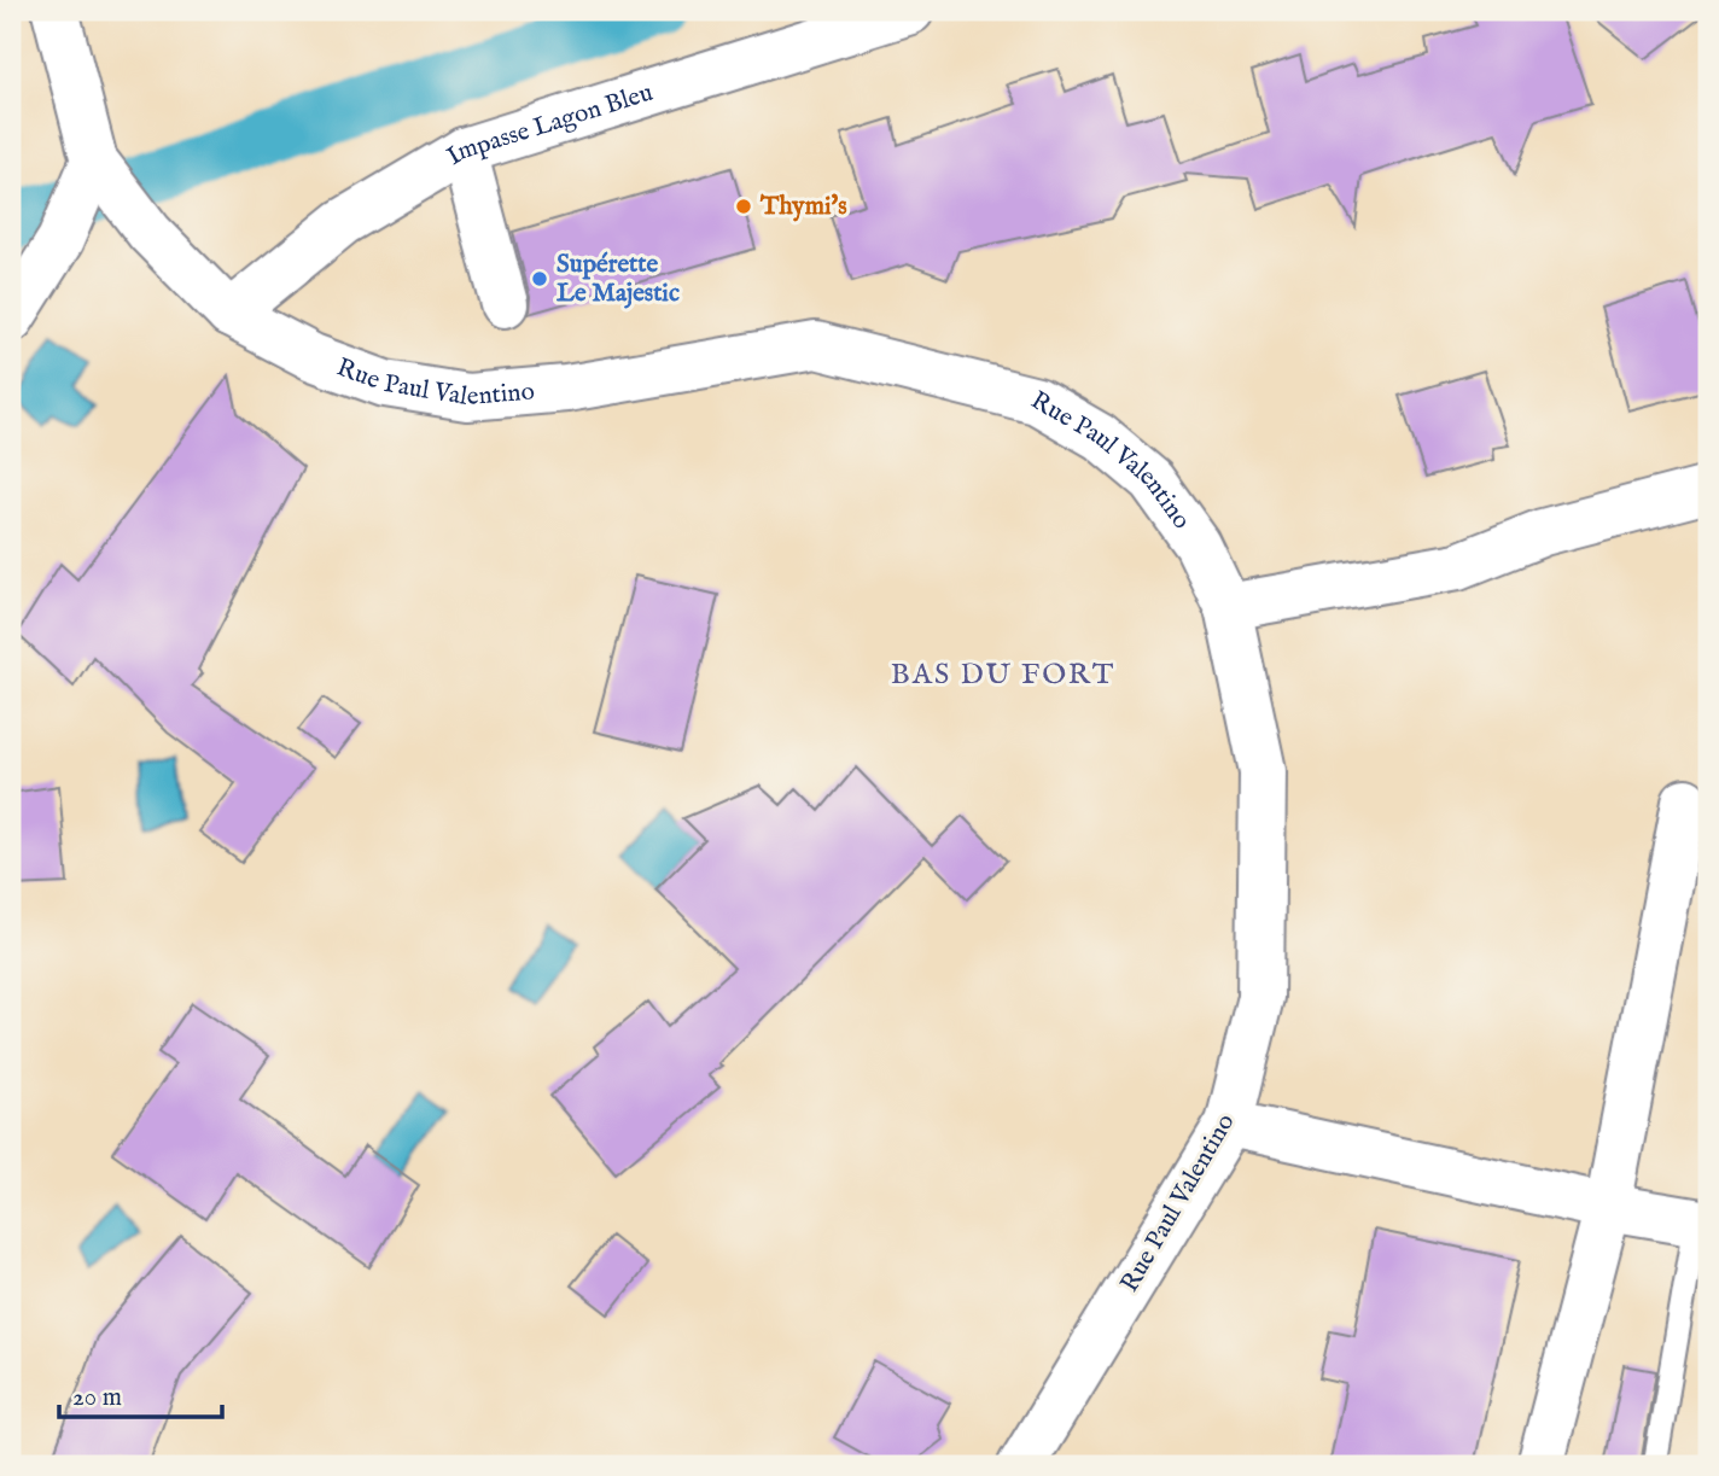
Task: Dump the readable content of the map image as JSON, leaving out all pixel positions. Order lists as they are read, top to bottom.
{
  "streets": {
    "street": ["Impasse Lagon Bleu", "Rue Paul Valentino"]
  },
  "crossings": [
    ["Impasse Lagon Bleu", "Rue Paul Valentino"]
  ],
  "districts": ["BAS DU FORT"],
  "places": ["Thymi's", "Supérette Le Majestic"],
  "scale_bar": "20 m"
}
